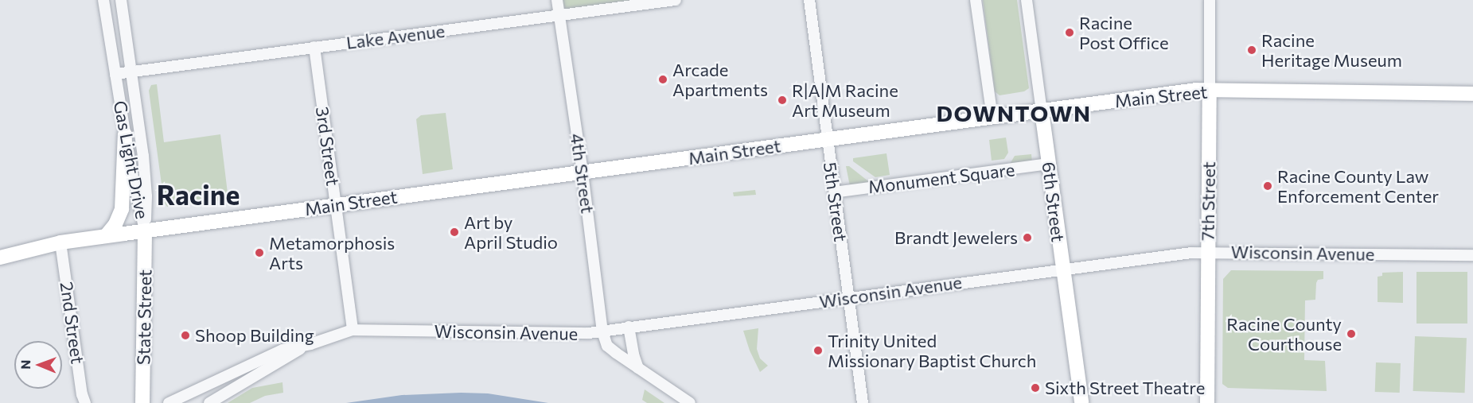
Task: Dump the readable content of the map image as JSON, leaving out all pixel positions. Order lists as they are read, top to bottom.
{
  "streets": {
    "main road": [
      "Main Street",
      "7th Street",
      "6th Street",
      "State Street"
    ],
    "street": [
      "Lake Avenue",
      "3rd Street",
      "Gas Light Drive",
      "4th Street",
      "Monument Square",
      "5th Street",
      "Wisconsin Avenue",
      "2nd Street"
    ]
  },
  "crossings": [
    ["Lake Avenue", "3rd Street"],
    ["Lake Avenue", "Gas Light Drive"],
    ["Lake Avenue", "4th Street"],
    ["Main Street", "3rd Street"],
    ["Main Street", "Gas Light Drive"],
    ["Main Street", "4th Street"],
    ["Main Street", "7th Street"],
    ["Main Street", "5th Street"],
    ["Main Street", "6th Street"],
    ["Main Street", "State Street"],
    ["Main Street", "2nd Street"],
    ["3rd Street", "Wisconsin Avenue"],
    ["Gas Light Drive", "State Street"],
    ["4th Street", "Wisconsin Avenue"],
    ["Monument Square", "5th Street"],
    ["Monument Square", "6th Street"],
    ["7th Street", "Wisconsin Avenue"],
    ["5th Street", "Wisconsin Avenue"],
    ["6th Street", "Wisconsin Avenue"]
  ],
  "districts": ["DOWNTOWN", "Racine"],
  "places": [
    "Racine Post Office",
    "Racine Heritage Museum",
    "Arcade Apartments",
    "R|A|M Racine Art Museum",
    "Racine County Law Enforcement Center",
    "Art by April Studio",
    "Brandt Jewelers",
    "Metamorphosis Arts",
    "Racine County Courthouse",
    "Shoop Building",
    "Trinity United Missionary Baptist Church",
    "Sixth Street Theatre"
  ],
  "north": "left"
}
